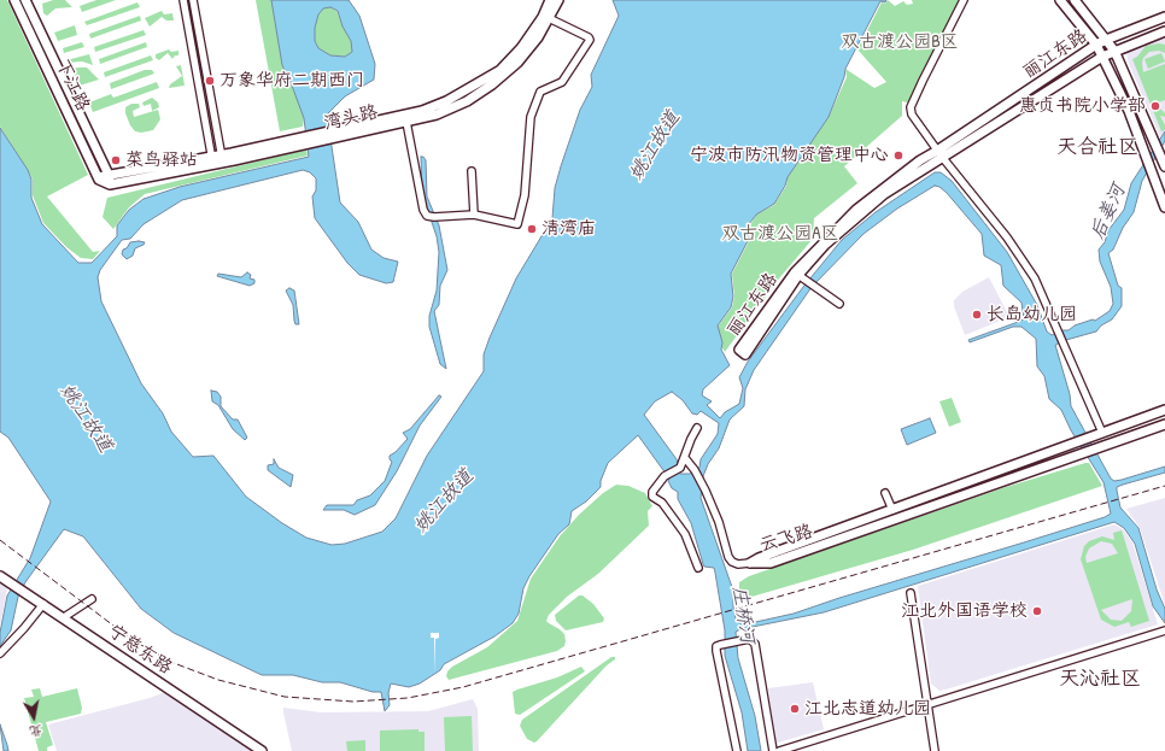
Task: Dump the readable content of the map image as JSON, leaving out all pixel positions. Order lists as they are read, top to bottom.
{
  "streets": {
    "main road": [
      "丽江东路",
      "下江路",
      "湾头路",
      "云飞路",
      "宁慈东路"
    ]
  },
  "crossings": [
    ["下江路", "湾头路"]
  ],
  "districts": ["天合社区", "天沁社区"],
  "water": ["姚江故道", "后姜河", "庄桥河"],
  "parks": ["双古渡公园B区", "双古渡公园A区"],
  "places": [
    "万象华府二期西门",
    "惠贞书院小学部",
    "宁波市防汛物资管理中心",
    "菜鸟驿站",
    "清湾庙",
    "长岛幼儿园",
    "江北外国语学校",
    "江北志道幼儿园"
  ],
  "north": "bottom"
}
